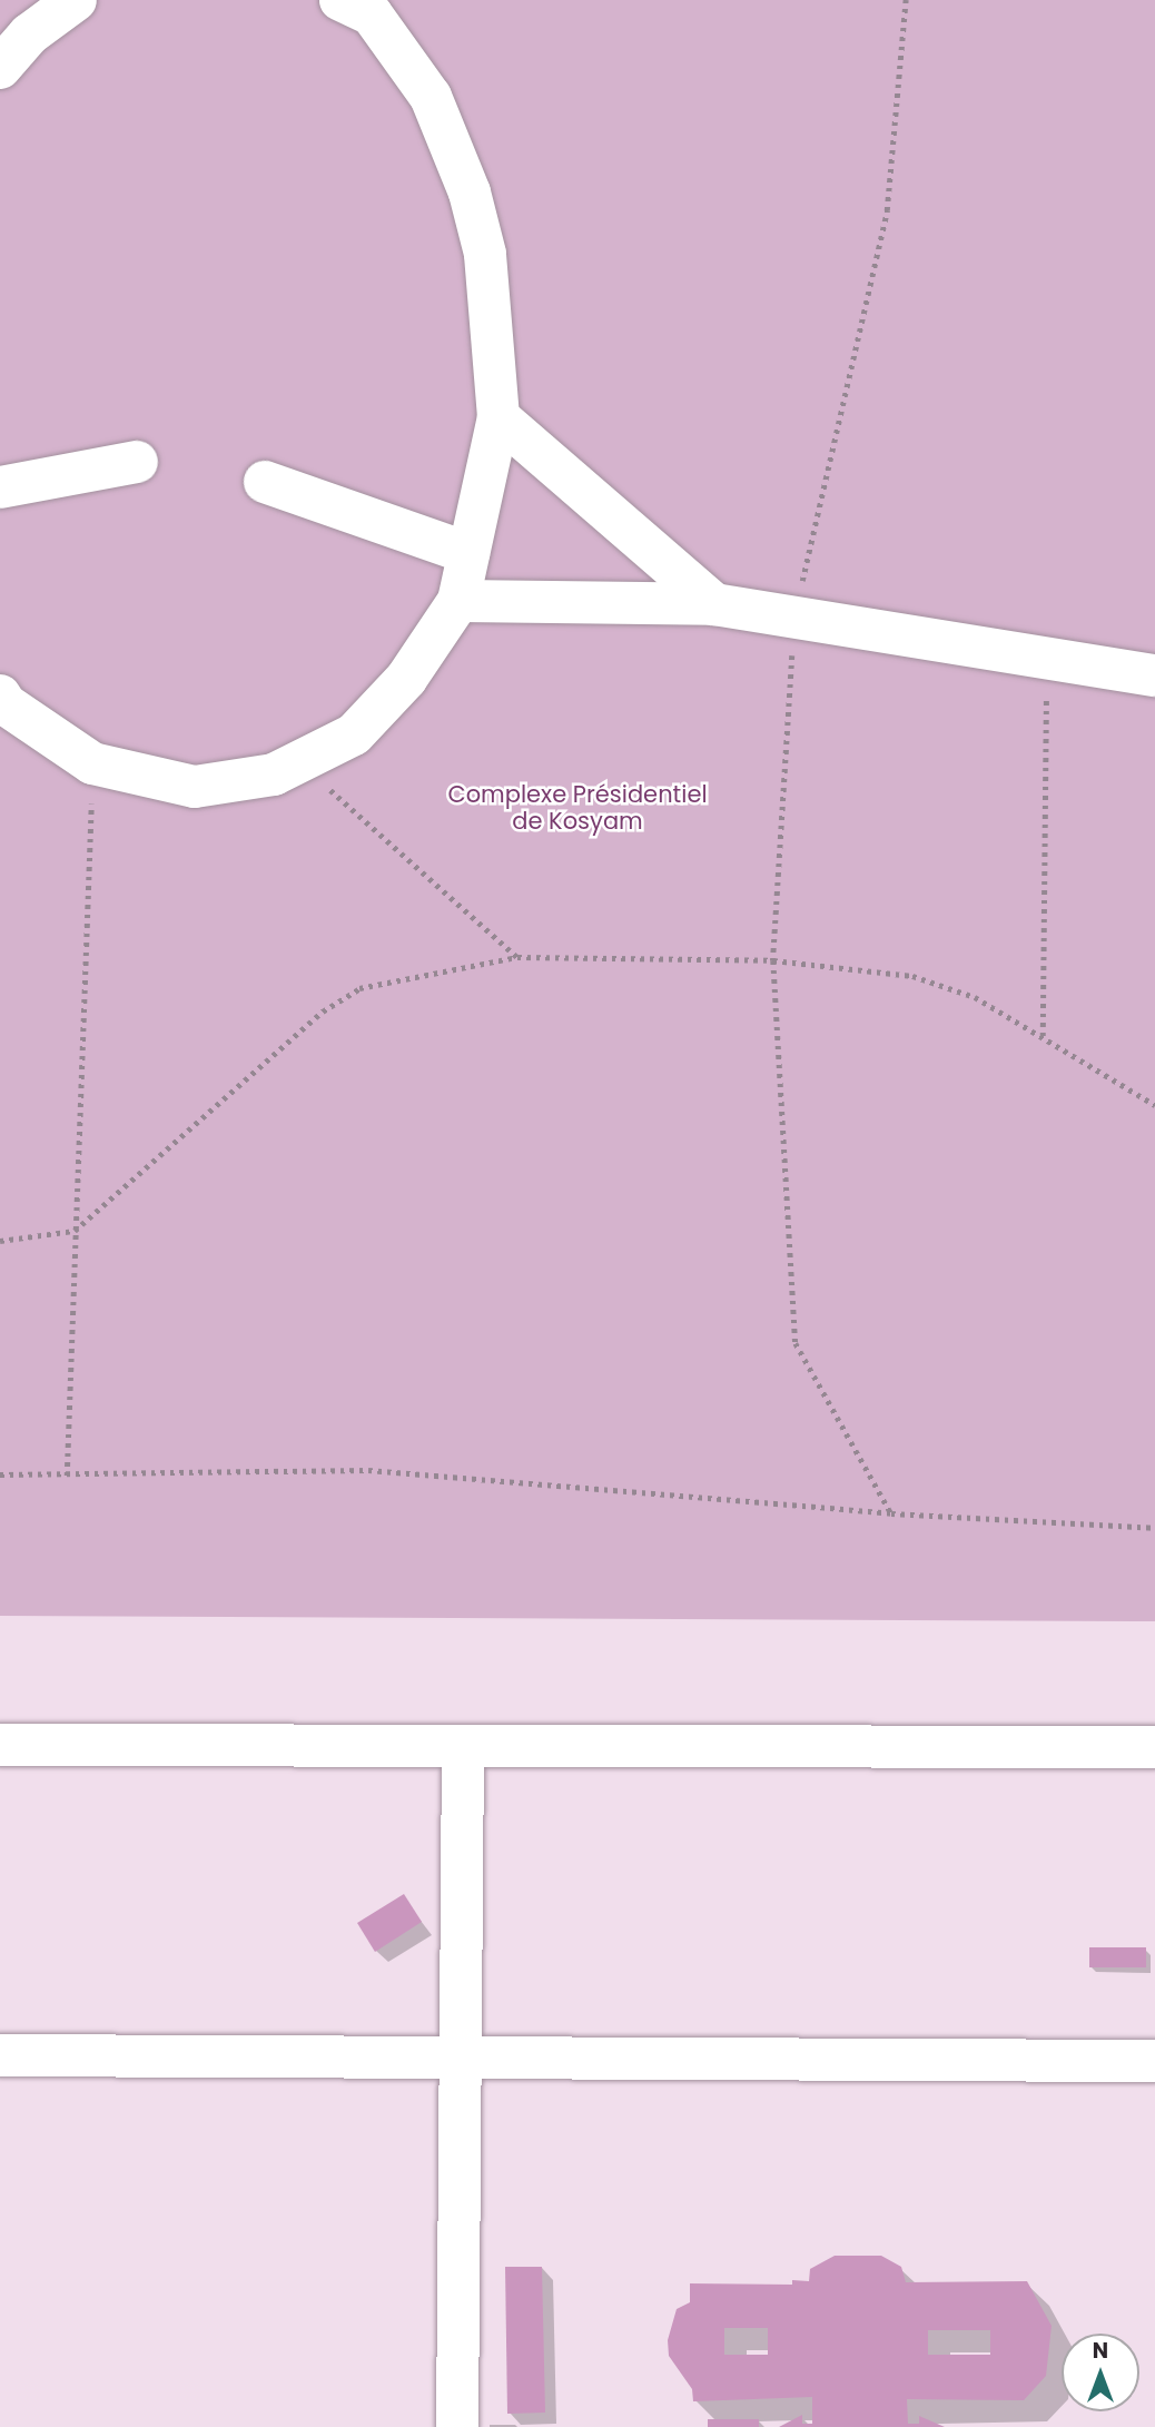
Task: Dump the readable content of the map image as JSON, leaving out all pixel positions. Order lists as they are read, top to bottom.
{
  "parks": ["Complexe Présidentiel de Kosyam"],
  "north": "top"
}
